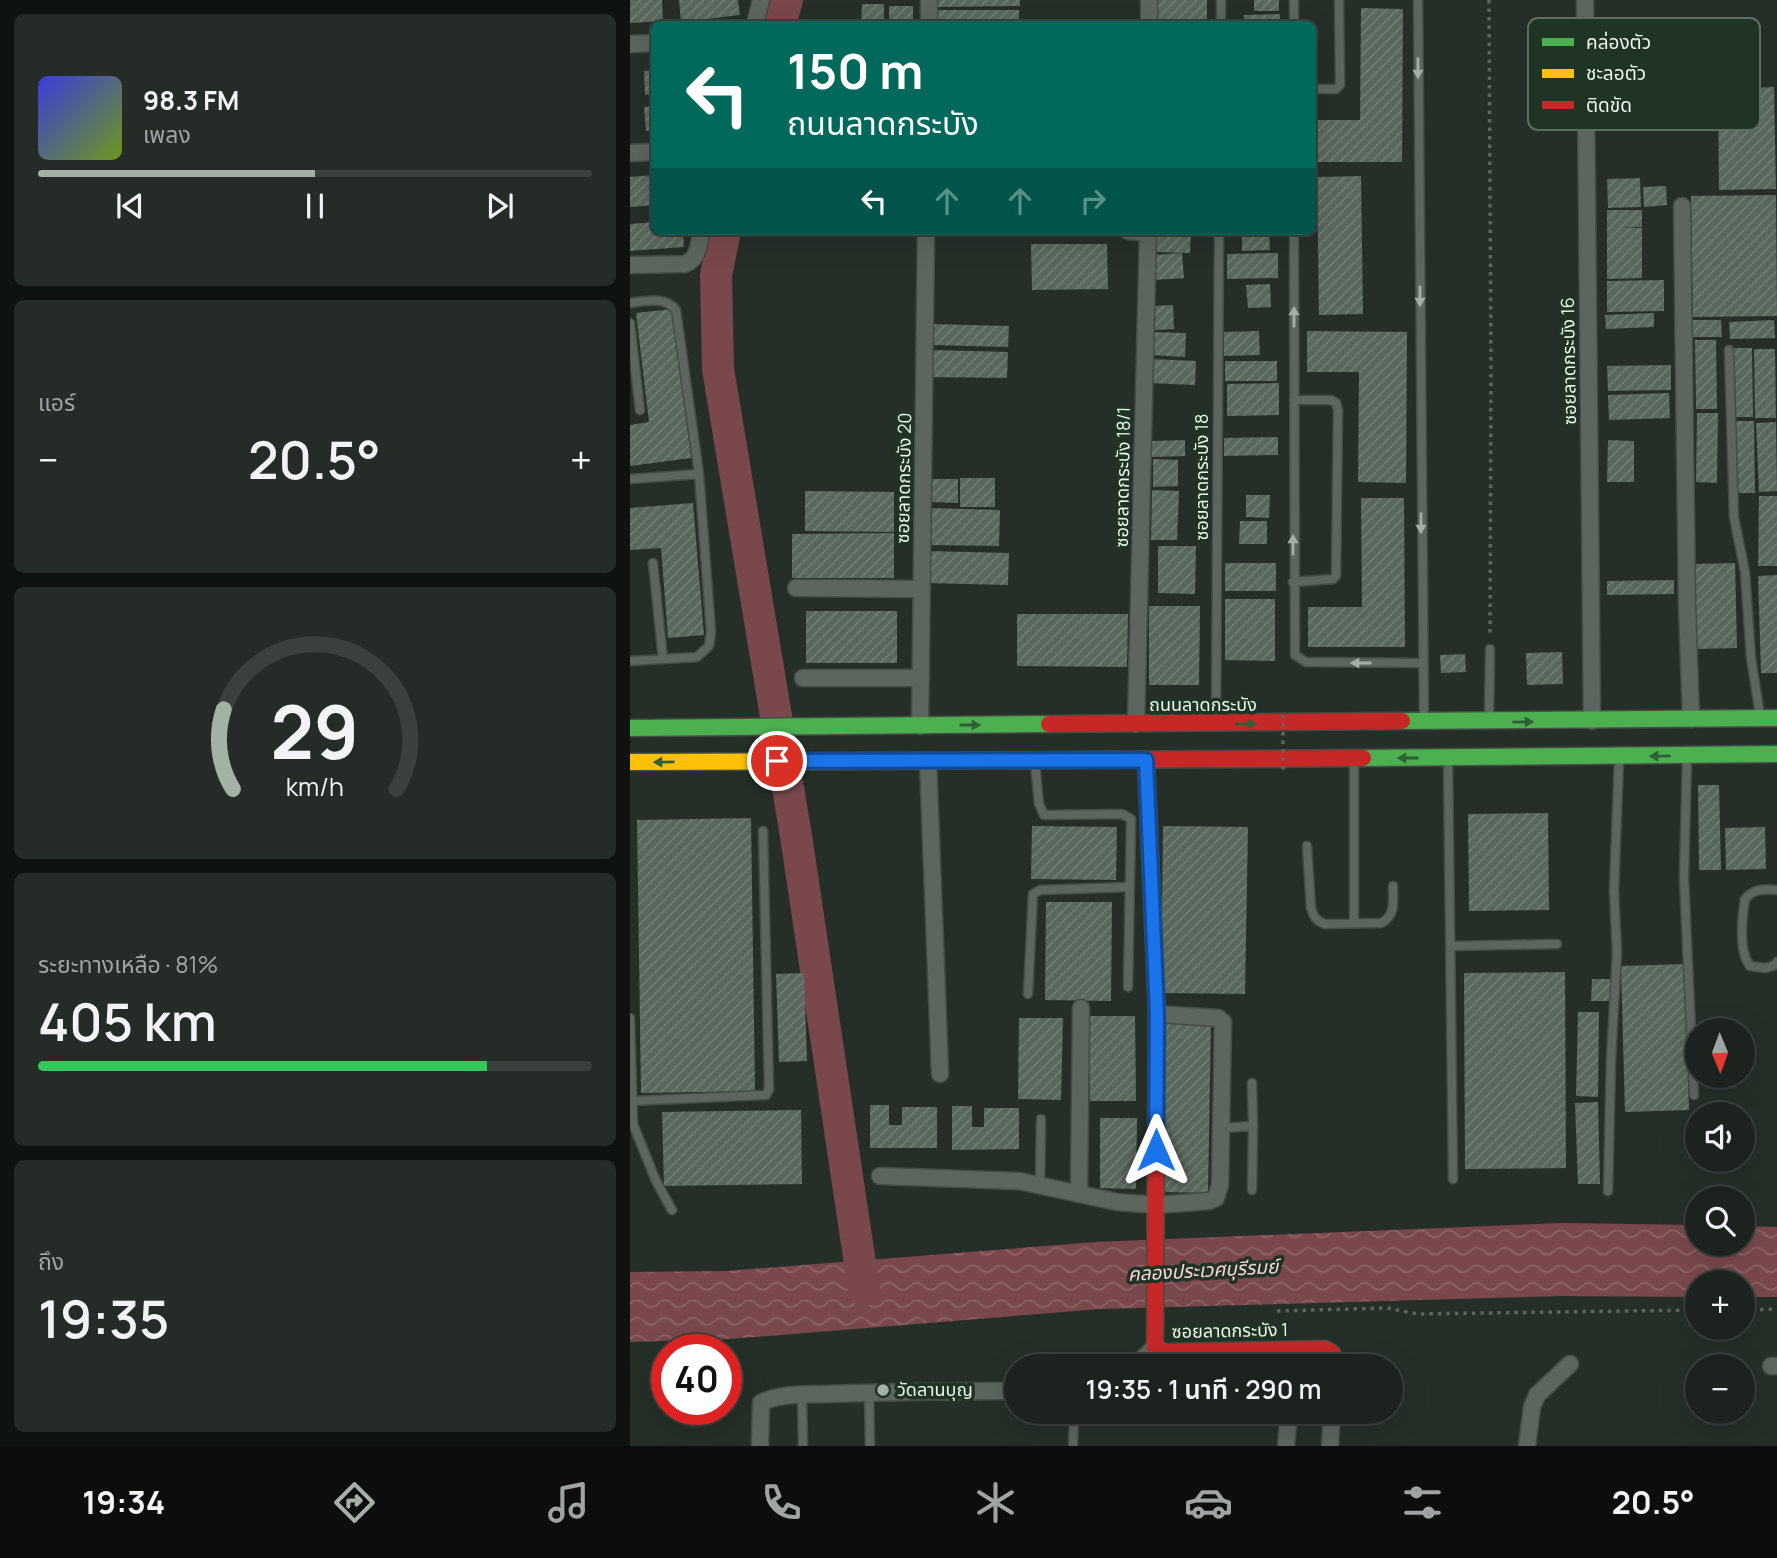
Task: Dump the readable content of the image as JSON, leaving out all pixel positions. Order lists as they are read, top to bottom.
{
  "streets": {
    "main road": ["ถนนลาดกระบัง", "ซอยลาดกระบัง 1"],
    "street": ["ซอยลาดกระบัง 16", "ซอยลาดกระบัง 18/1", "ซอยลาดกระบัง 20"],
    "lane": ["ซอยลาดกระบัง 18"]
  },
  "crossings": [
    ["ซอยลาดกระบัง 16", "ถนนลาดกระบัง"],
    ["ซอยลาดกระบัง 18/1", "ถนนลาดกระบัง"],
    ["ซอยลาดกระบัง 18", "ถนนลาดกระบัง"],
    ["ซอยลาดกระบัง 20", "ถนนลาดกระบัง"]
  ],
  "water": ["คลองประเวศบุรีรมย์"],
  "places": ["วัดลานบุญ"],
  "legend": ["คล่องตัว", "ชะลอตัว", "ติดขัด"],
  "north": "bottom",
  "page": {
    "turn": ["150 m", "ถนนลาดกระบัง"],
    "song": ["98.3 FM", "เพลง"],
    "tile": [
      "แอร์",
      ["ระยะทางเหลือ · 81%", "405 km"],
      ["ถึง", "19:35"]
    ],
    "heat": ["−", "20.5°", "+"],
    "map_buttons": ["+", "−"],
    "limit": "40",
    "trip": "19:35 · 1 นาที · 290 m",
    "tabs": ["19:34", "20.5°"],
    "gauge": ["29", "km/h"]
  }
}
